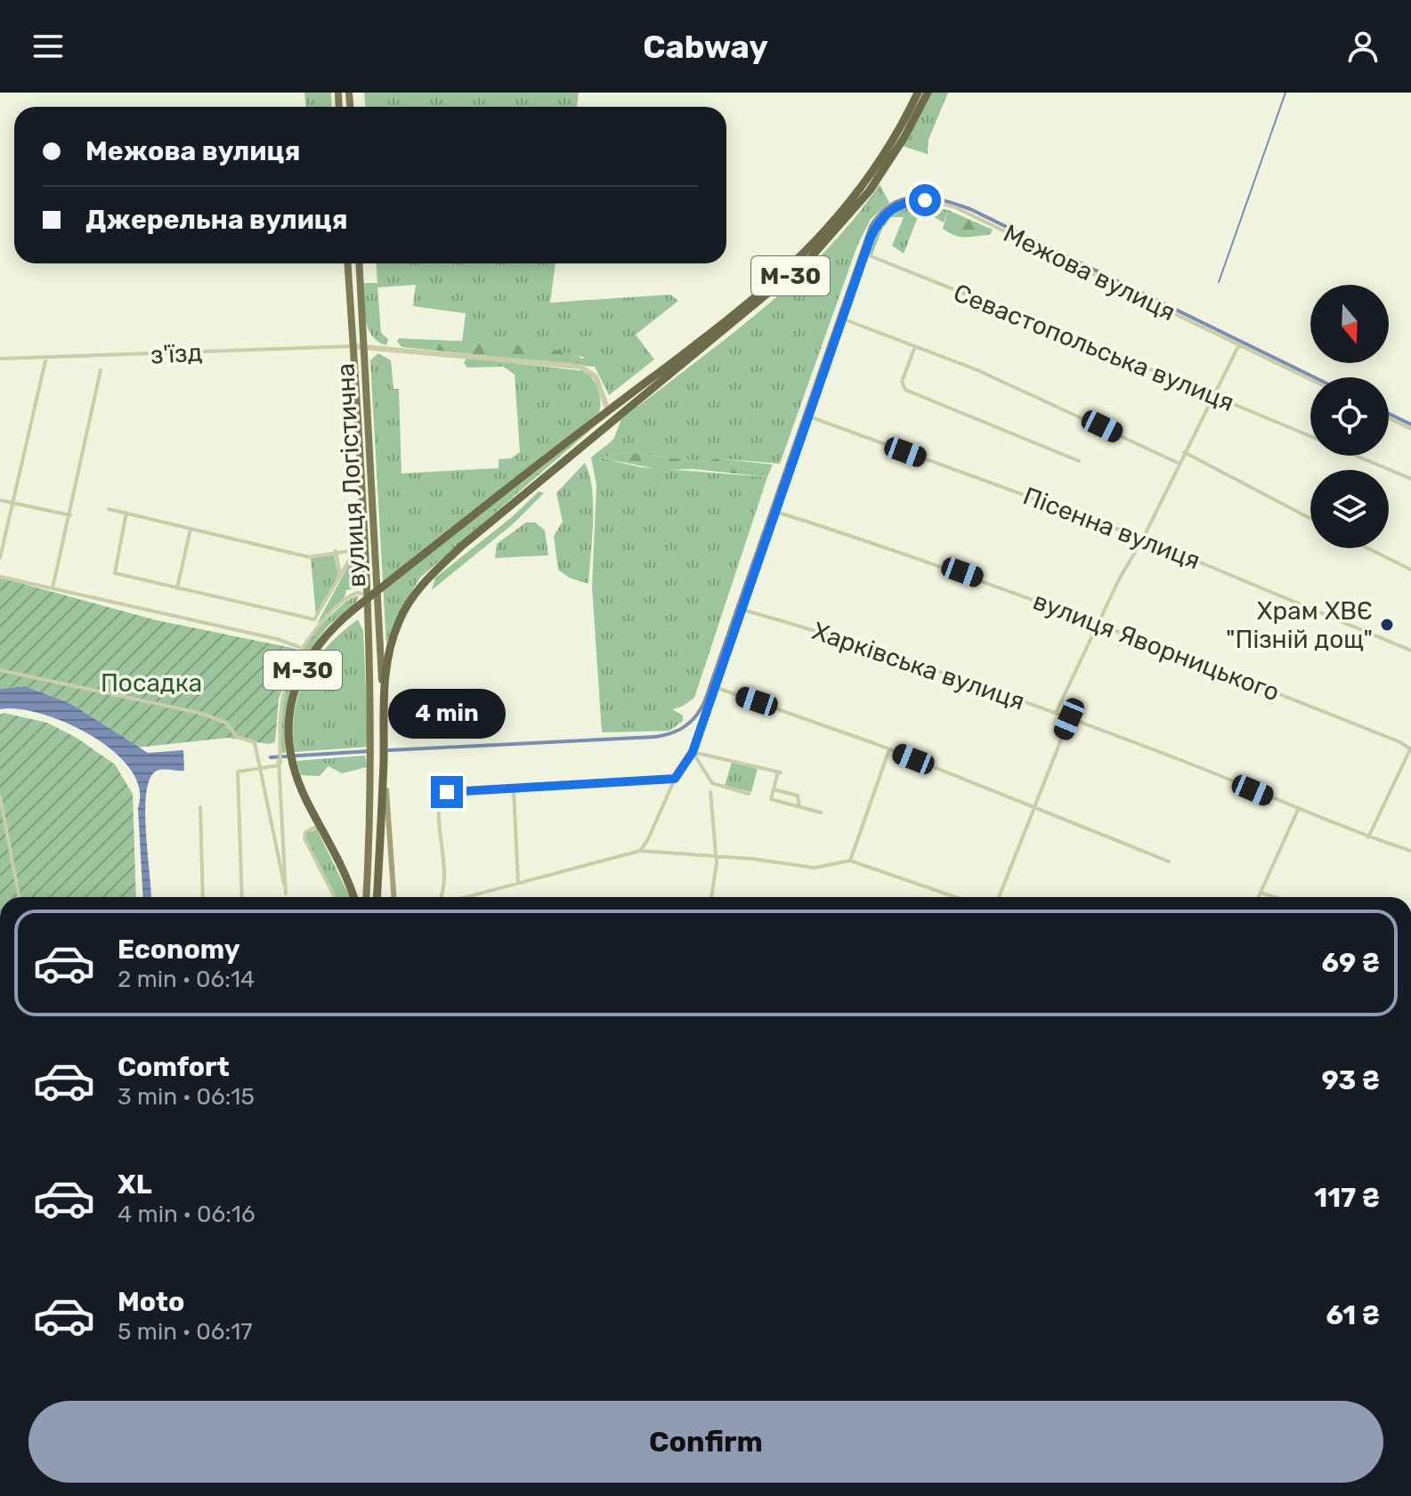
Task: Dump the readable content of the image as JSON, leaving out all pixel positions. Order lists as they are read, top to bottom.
{
  "streets": {
    "highway": ["М-30"],
    "main road": ["вулиця Логістична"],
    "street": [
      "Межова вулиця",
      "Севастопольська вулиця",
      "з'їзд",
      "Пісенна вулиця",
      "вулиця Яворницького",
      "Харківська вулиця"
    ]
  },
  "crossings": [
    ["Межова вулиця", "Севастопольська вулиця"],
    ["Межова вулиця", "Пісенна вулиця"],
    ["Межова вулиця", "вулиця Яворницького"],
    ["Межова вулиця", "Харківська вулиця"],
    ["М-30", "вулиця Логістична"]
  ],
  "parks": ["Посадка"],
  "places": ["Храм ХВЄ \"Пізній дощ\""],
  "north": "bottom",
  "page": {
    "header": "Cabway",
    "banner": ["Межова вулиця", "Джерельна вулиця"],
    "bubble": "4 min",
    "list": [
      {
        "name": "Economy",
        "note": "2 min · 06:14",
        "value": "69 ₴"
      },
      {
        "name": "Comfort",
        "note": "3 min · 06:15",
        "value": "93 ₴"
      },
      {
        "name": "XL",
        "note": "4 min · 06:16",
        "value": "117 ₴"
      },
      {
        "name": "Moto",
        "note": "5 min · 06:17",
        "value": "61 ₴"
      }
    ],
    "buttons": "Confirm"
  }
}
